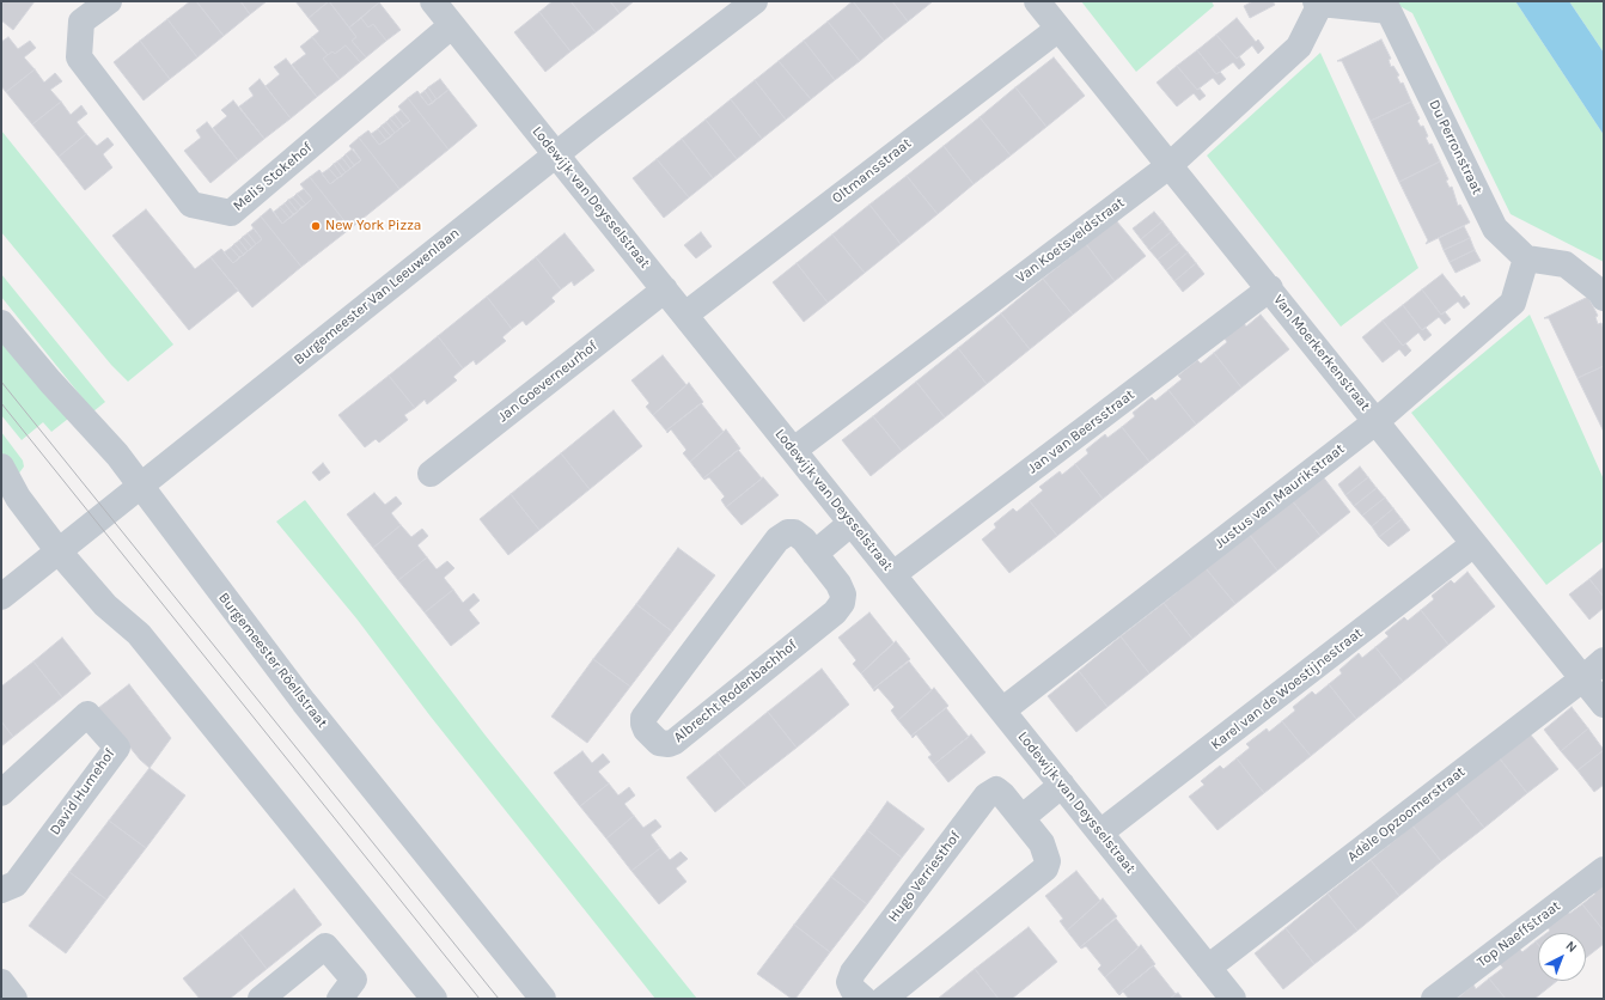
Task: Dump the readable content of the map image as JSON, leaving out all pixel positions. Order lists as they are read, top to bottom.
{
  "streets": {
    "street": [
      "Du Perronstraat",
      "Oltmansstraat",
      "Melis Stokehof",
      "Lodewijk van Deysselstraat",
      "Van Koetsveldstraat",
      "Burgemeester Van Leeuwenlaan",
      "Van Moerkerkenstraat",
      "Jan Goeverneurhof",
      "Jan van Beersstraat",
      "Justus van Maurikstraat",
      "Burgemeester Röellstraat",
      "Karel van de Woestijnestraat",
      "Albrecht Rodenbachhof",
      "David Humehof",
      "Adèle Opzoomerstraat",
      "Hugo Verriesthof",
      "Top Naeffstraat"
    ]
  },
  "crossings": [
    ["Du Perronstraat", "Van Koetsveldstraat"],
    ["Du Perronstraat", "Justus van Maurikstraat"],
    ["Oltmansstraat", "Lodewijk van Deysselstraat"],
    ["Oltmansstraat", "Van Moerkerkenstraat"],
    ["Melis Stokehof", "Lodewijk van Deysselstraat"],
    ["Lodewijk van Deysselstraat", "Van Koetsveldstraat"],
    ["Lodewijk van Deysselstraat", "Burgemeester Van Leeuwenlaan"],
    ["Lodewijk van Deysselstraat", "Jan Goeverneurhof"],
    ["Lodewijk van Deysselstraat", "Jan van Beersstraat"],
    ["Lodewijk van Deysselstraat", "Justus van Maurikstraat"],
    ["Lodewijk van Deysselstraat", "Karel van de Woestijnestraat"],
    ["Lodewijk van Deysselstraat", "Adèle Opzoomerstraat"],
    ["Van Koetsveldstraat", "Van Moerkerkenstraat"],
    ["Burgemeester Van Leeuwenlaan", "Burgemeester Röellstraat"],
    ["Van Moerkerkenstraat", "Jan van Beersstraat"],
    ["Van Moerkerkenstraat", "Justus van Maurikstraat"],
    ["Van Moerkerkenstraat", "Karel van de Woestijnestraat"],
    ["Van Moerkerkenstraat", "Adèle Opzoomerstraat"]
  ],
  "places": ["New York Pizza"],
  "north": "top right"
}
